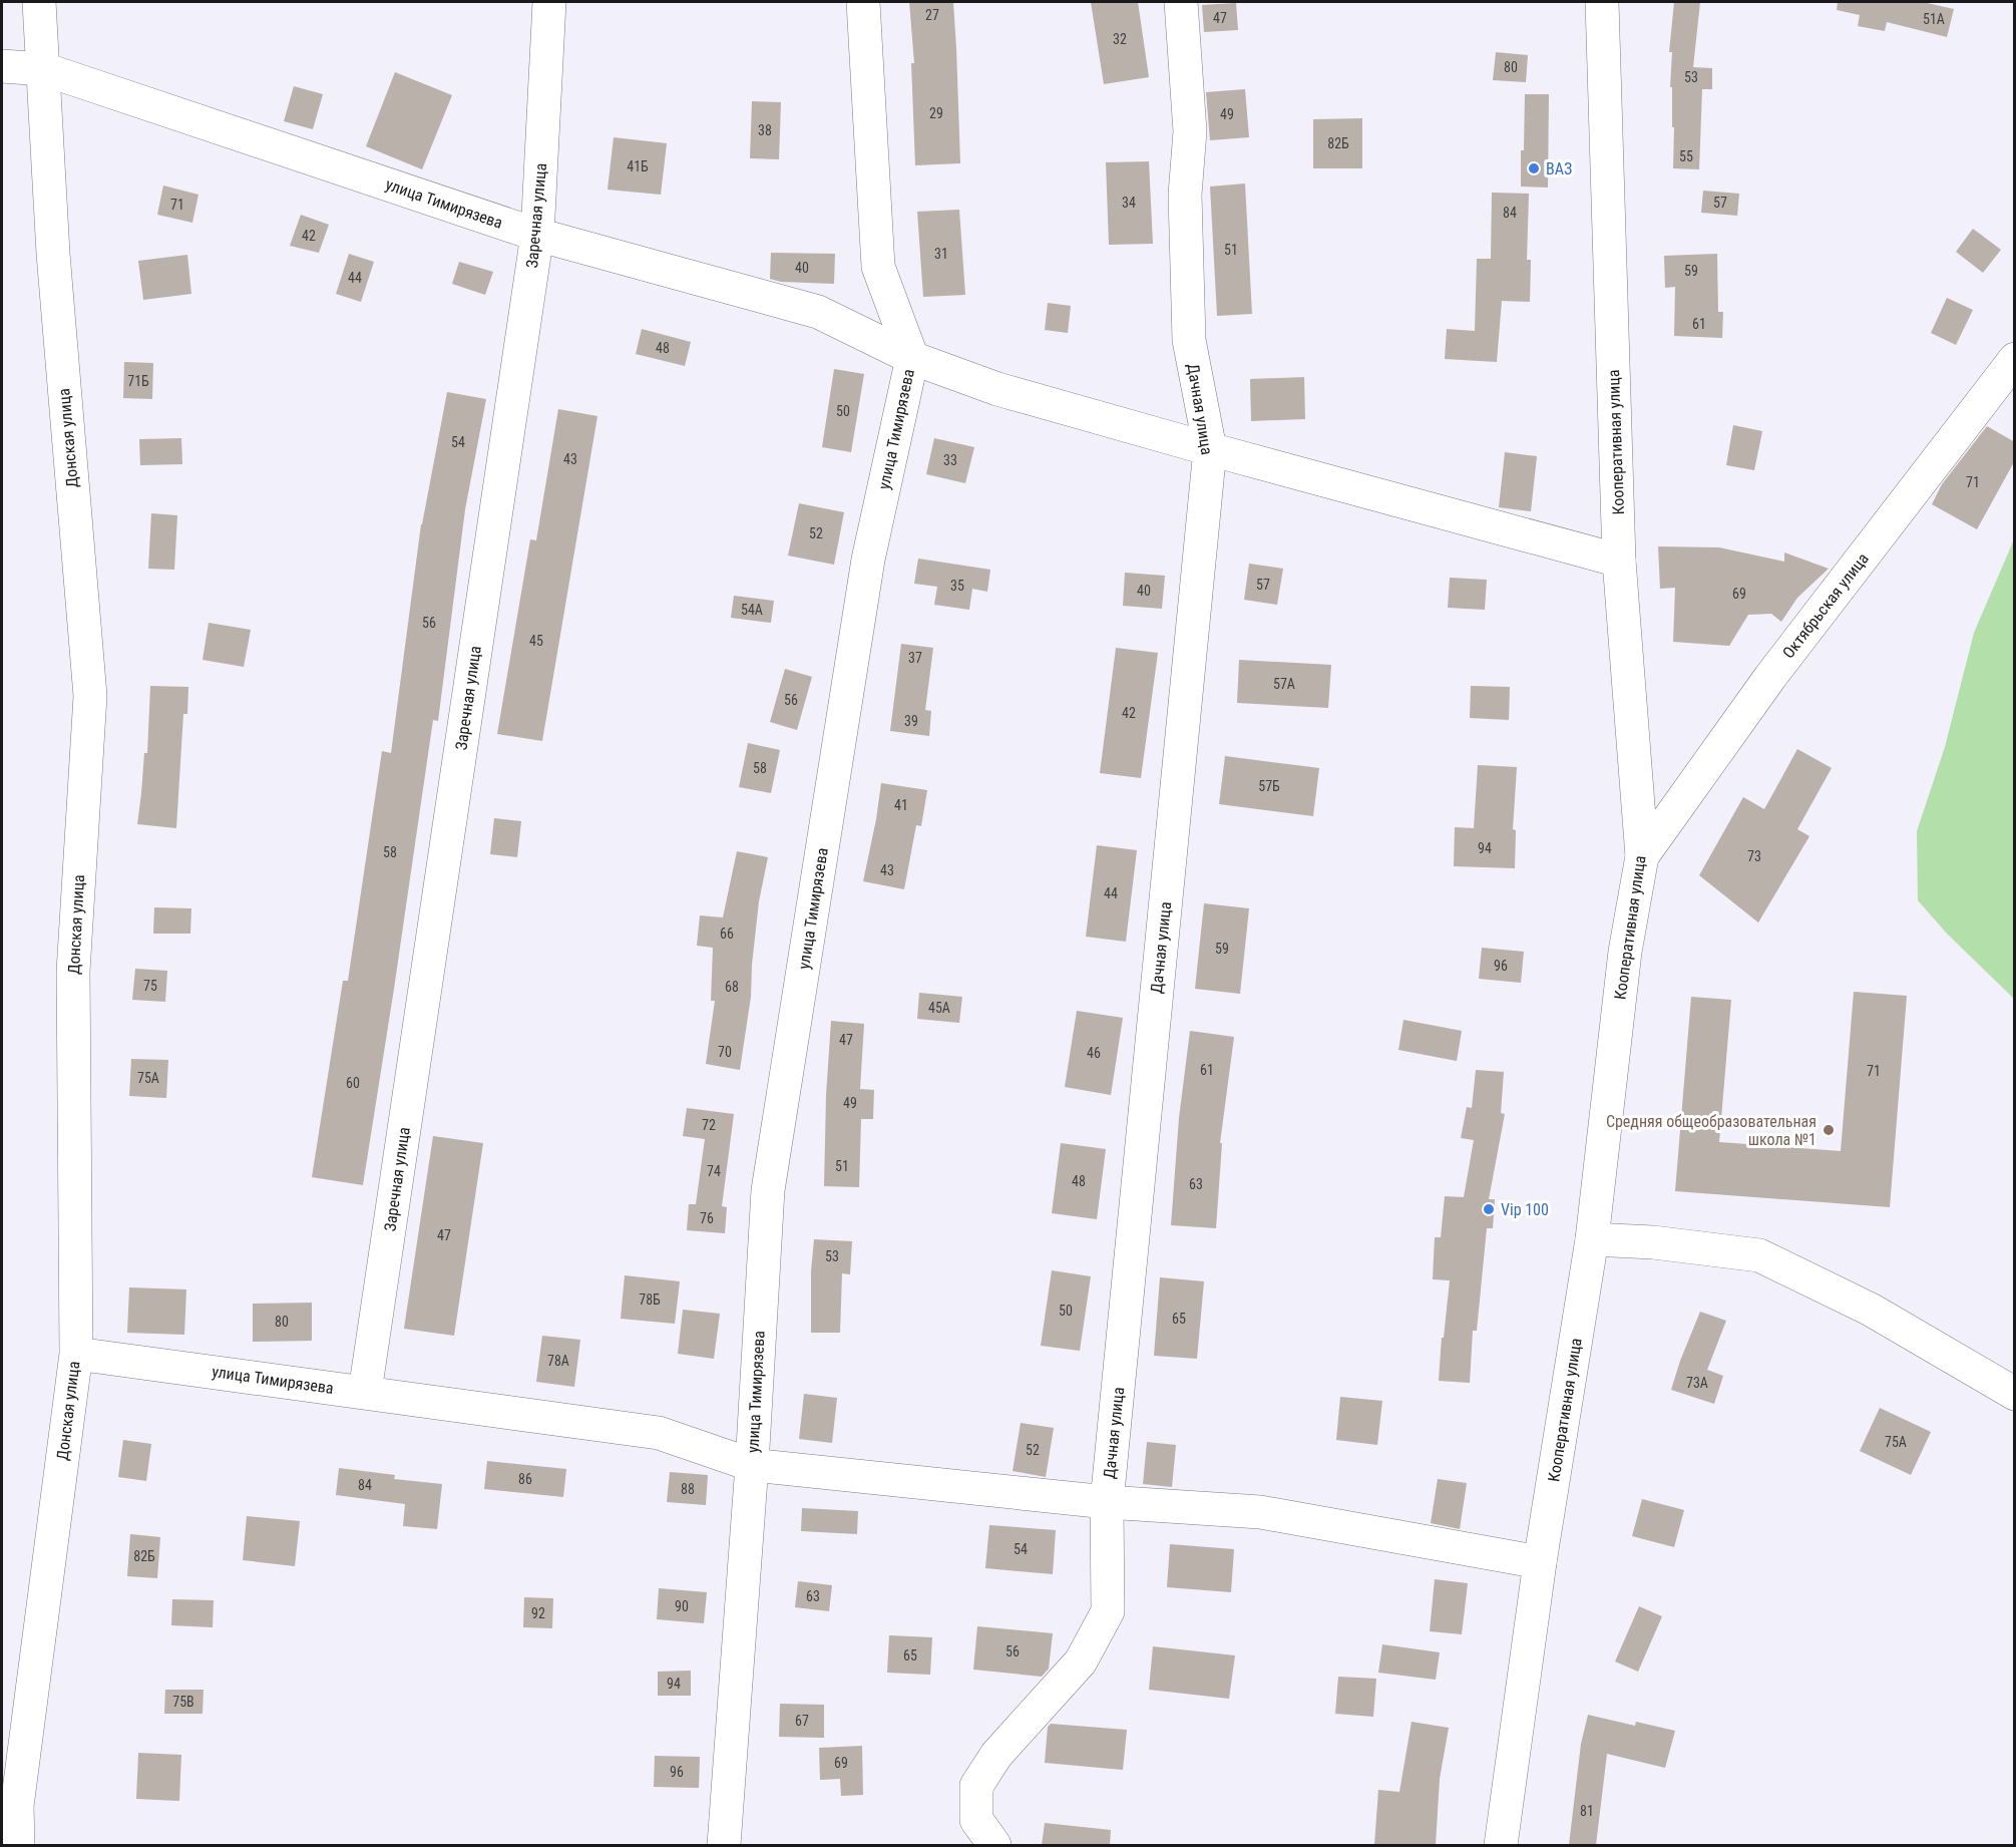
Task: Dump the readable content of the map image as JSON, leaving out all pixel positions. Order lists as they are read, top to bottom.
{
  "streets": {
    "street": [
      "улица Тимирязева",
      "Заречная улица",
      "Дачная улица",
      "Донская улица",
      "Кооперативная улица",
      "Октябрьская улица"
    ]
  },
  "crossings": [
    ["улица Тимирязева", "Заречная улица"],
    ["улица Тимирязева", "Дачная улица"],
    ["улица Тимирязева", "Донская улица"],
    ["улица Тимирязева", "Кооперативная улица"],
    ["Кооперативная улица", "Октябрьская улица"]
  ],
  "places": ["ВАЗ", "Средняя общеобразовательная школа №1", "Vip 100"],
  "house_numbers": [
    "27",
    "47",
    "51А",
    "32",
    "80",
    "53",
    "29",
    "49",
    "38",
    "82Б",
    "55",
    "41Б",
    "34",
    "57",
    "71",
    "84",
    "42",
    "51",
    "31",
    "40",
    "59",
    "44",
    "61",
    "48",
    "71Б",
    "50",
    "54",
    "43",
    "33",
    "71",
    "52",
    "57",
    "35",
    "40",
    "69",
    "54А",
    "56",
    "45",
    "37",
    "57А",
    "56",
    "42",
    "39",
    "58",
    "57Б",
    "41",
    "94",
    "58",
    "73",
    "43",
    "44",
    "66",
    "59",
    "96",
    "75",
    "68",
    "45А",
    "47",
    "70",
    "46",
    "61",
    "71",
    "75А",
    "60",
    "49",
    "72",
    "51",
    "74",
    "48",
    "63",
    "76",
    "47",
    "53",
    "78Б",
    "50",
    "65",
    "80",
    "78А",
    "73А",
    "75А",
    "52",
    "86",
    "84",
    "88",
    "54",
    "82Б",
    "63",
    "90",
    "92",
    "56",
    "65",
    "94",
    "75В",
    "67",
    "69",
    "96",
    "81"
  ]
}
